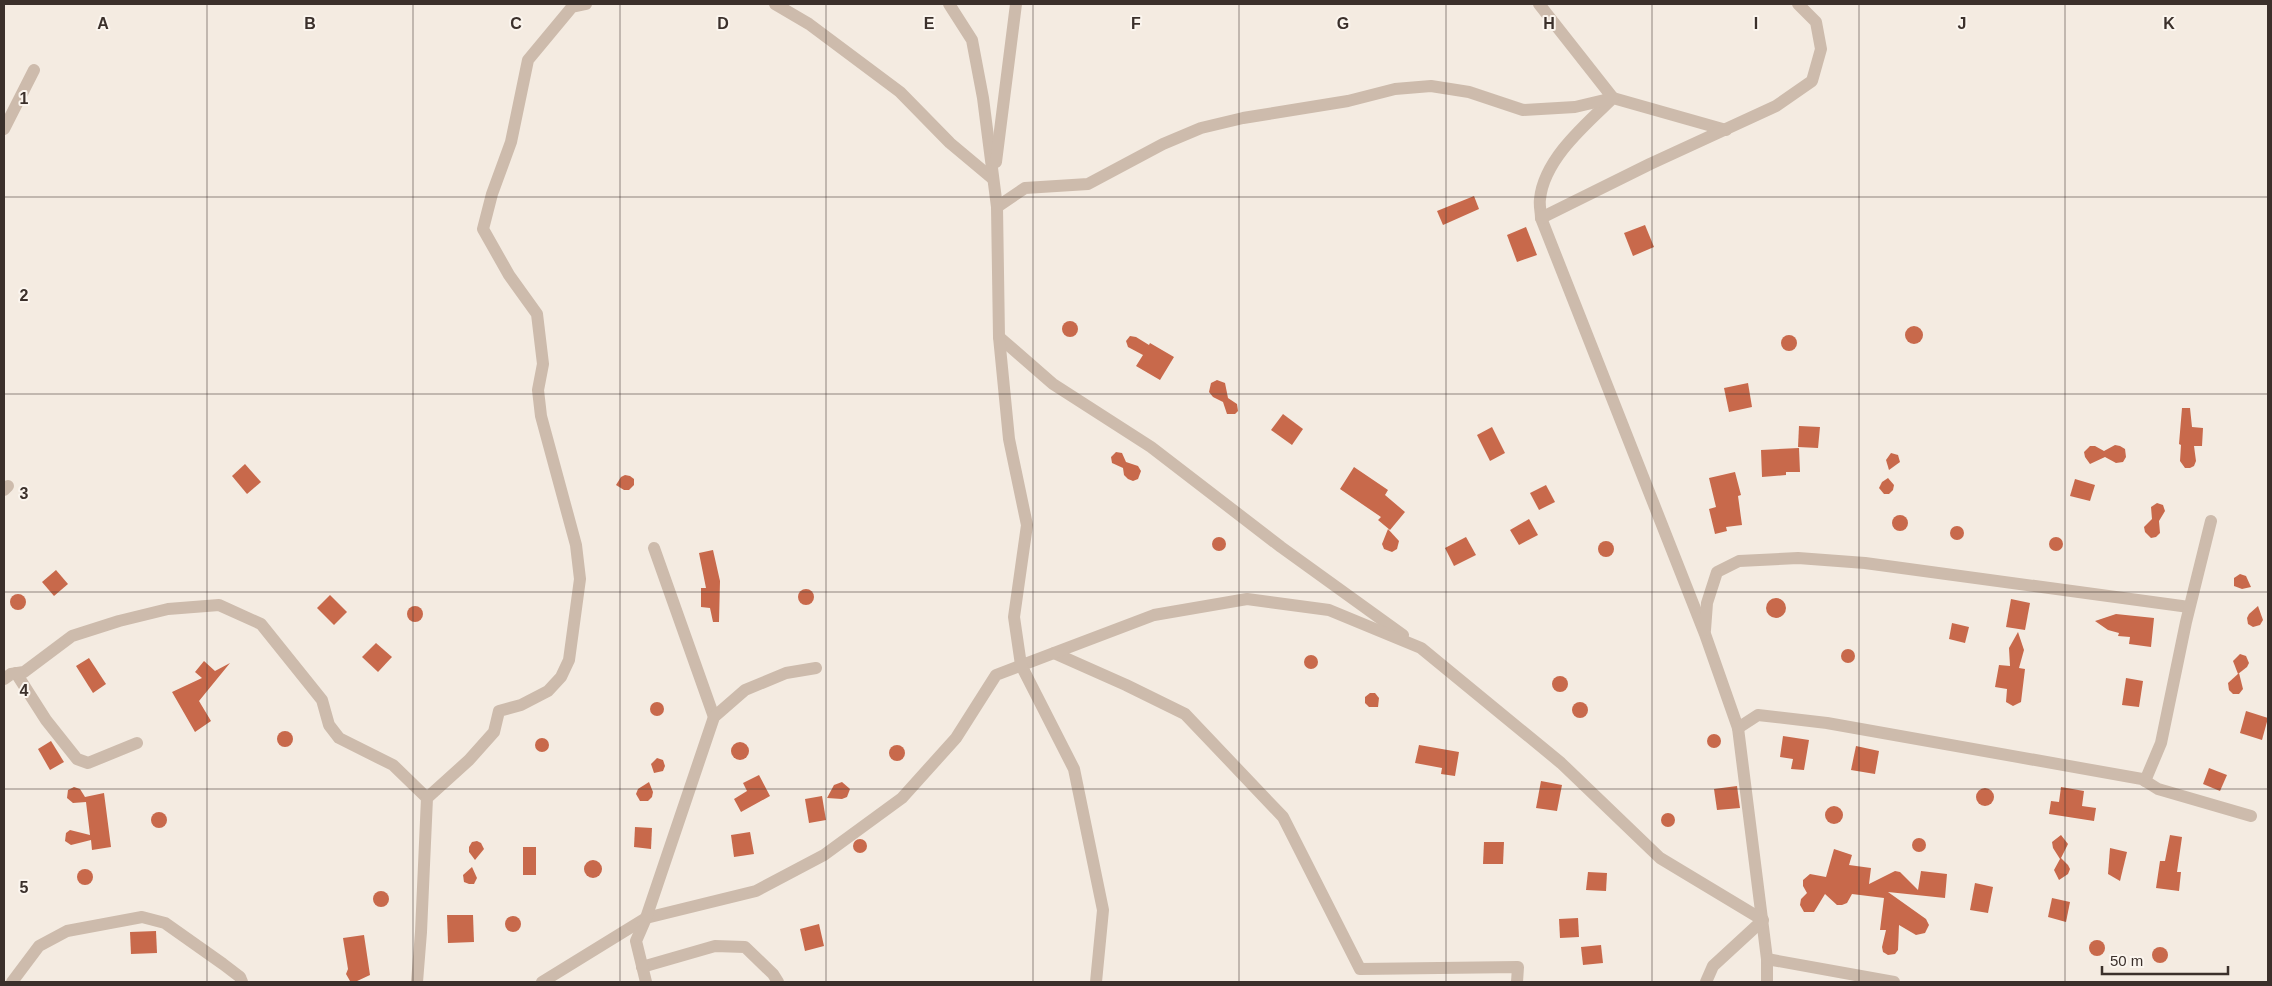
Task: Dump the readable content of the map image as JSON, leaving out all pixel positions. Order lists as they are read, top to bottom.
{
  "scale_bar": "50 m",
  "grid": {
    "columns": [
      "A",
      "B",
      "C",
      "D",
      "E",
      "F",
      "G",
      "H",
      "I",
      "J",
      "K"
    ],
    "rows": [
      "1",
      "2",
      "3",
      "4",
      "5"
    ]
  }
}
